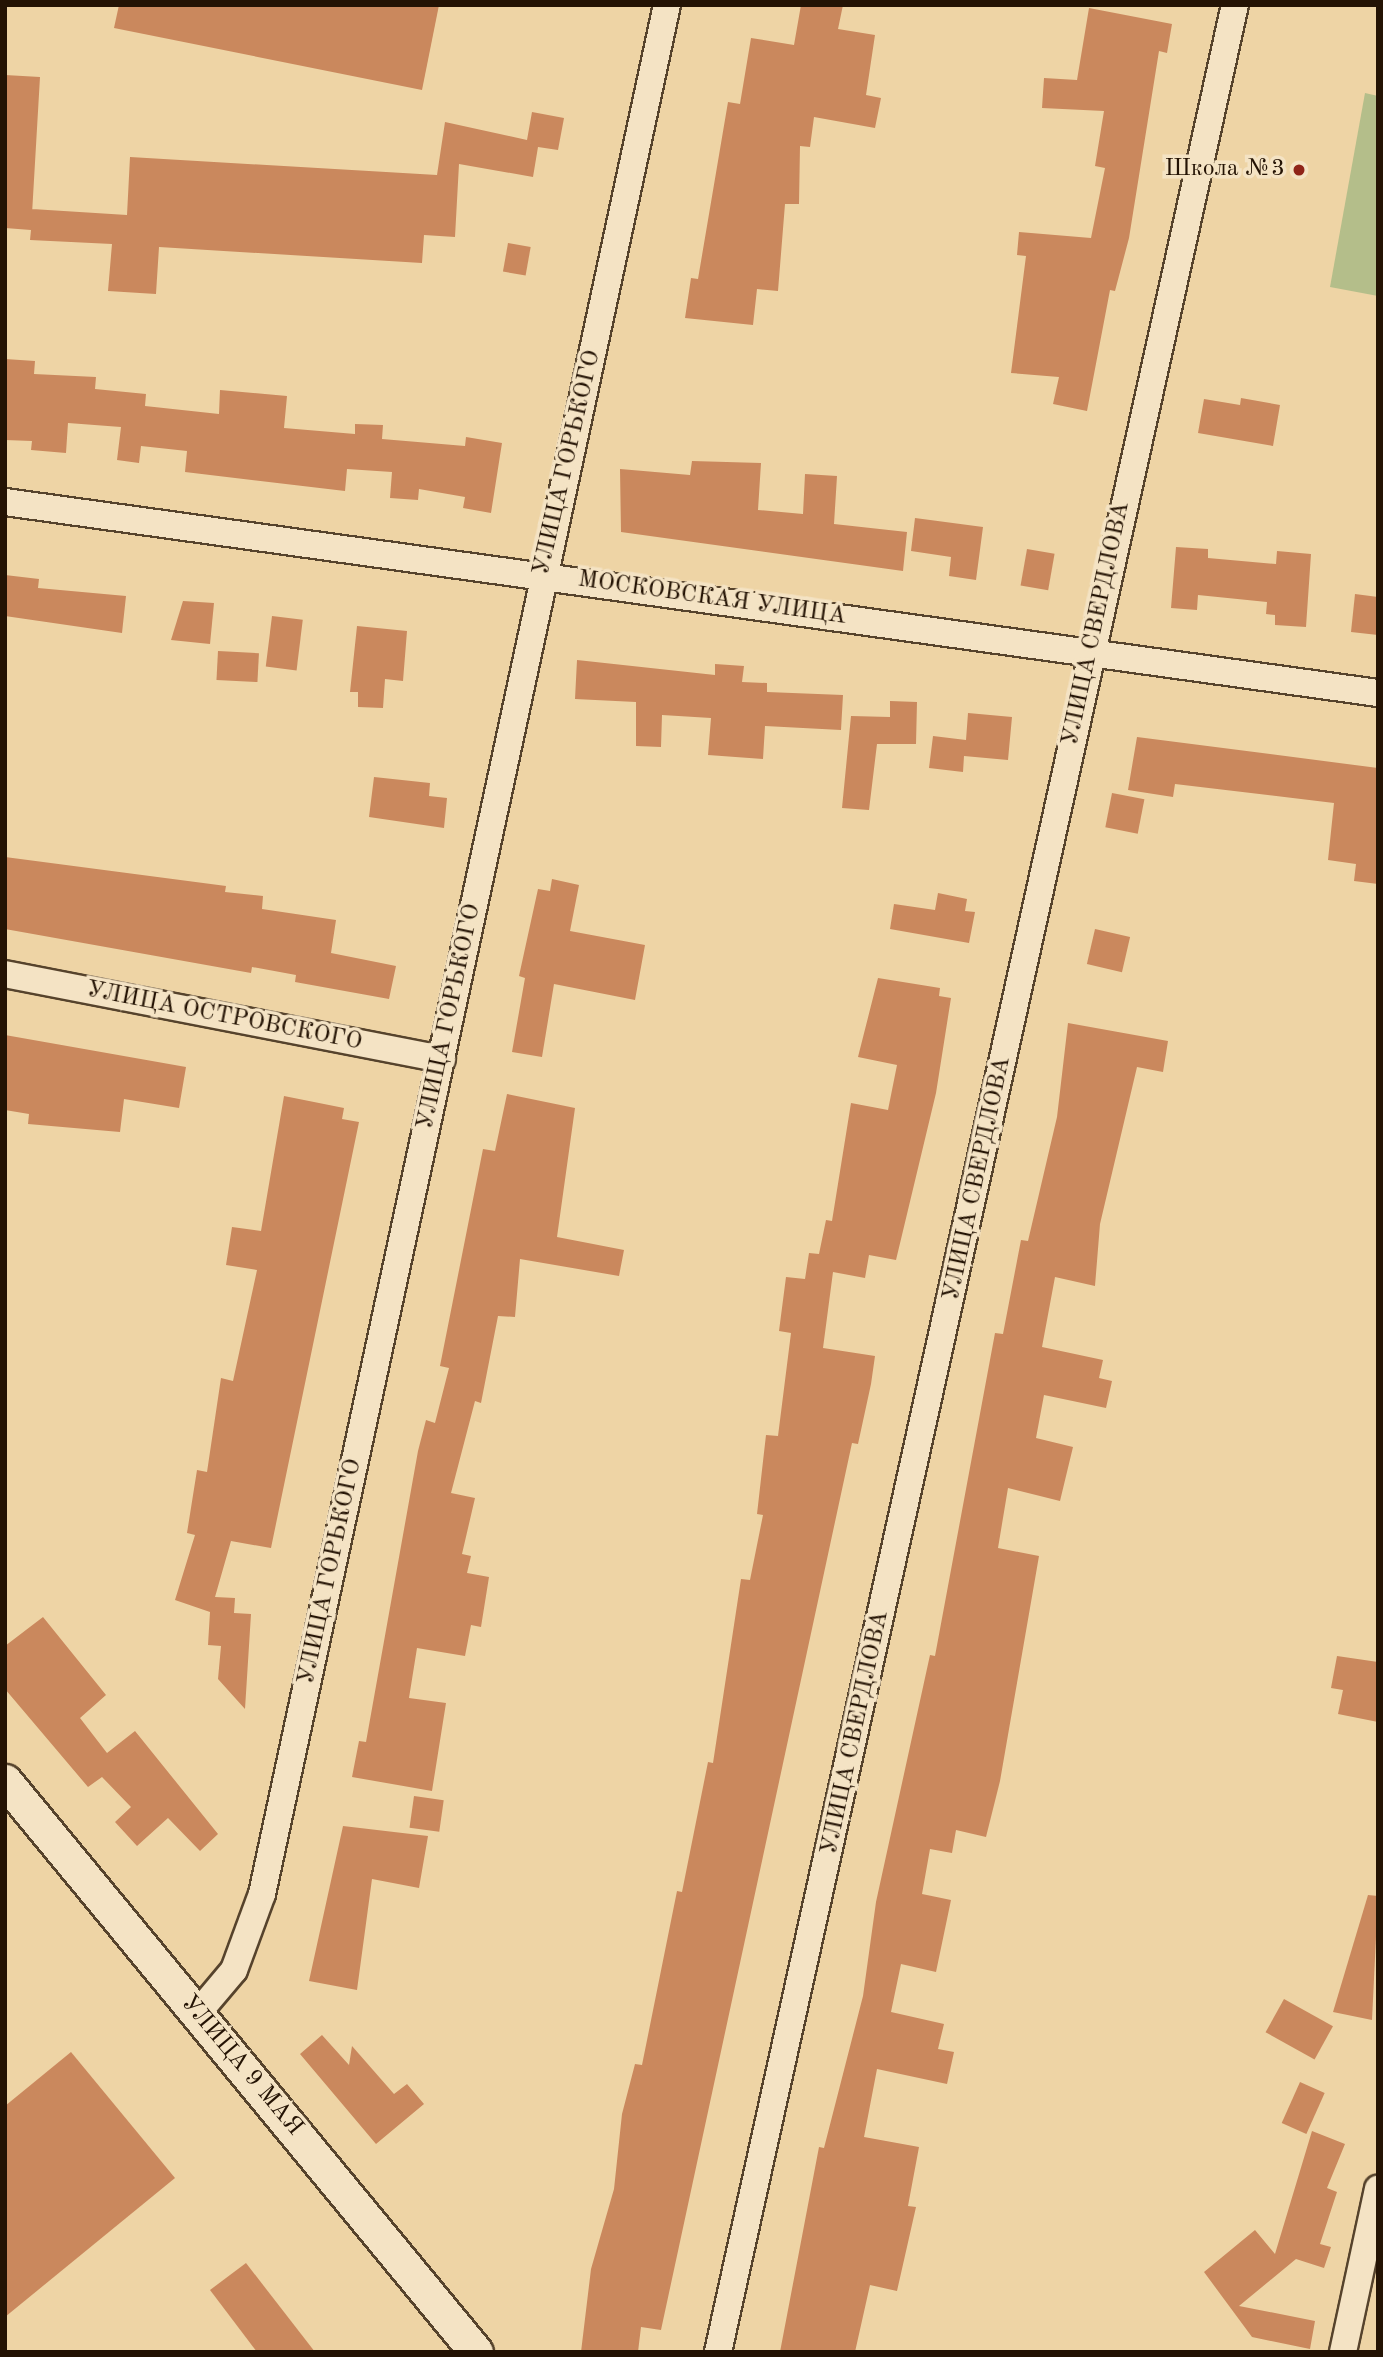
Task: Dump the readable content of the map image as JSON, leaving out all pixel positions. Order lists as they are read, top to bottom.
{
  "streets": {
    "street": [
      "УЛИЦА ГОРЬКОГО",
      "МОСКОВСКАЯ УЛИЦА",
      "УЛИЦА СВЕРДЛОВА",
      "УЛИЦА ОСТРОВСКОГО",
      "УЛИЦА 9 МАЯ"
    ]
  },
  "crossings": [
    ["УЛИЦА ГОРЬКОГО", "МОСКОВСКАЯ УЛИЦА"],
    ["УЛИЦА ГОРЬКОГО", "УЛИЦА ОСТРОВСКОГО"],
    ["УЛИЦА ГОРЬКОГО", "УЛИЦА 9 МАЯ"],
    ["МОСКОВСКАЯ УЛИЦА", "УЛИЦА СВЕРДЛОВА"]
  ],
  "places": ["Школа №3"]
}
